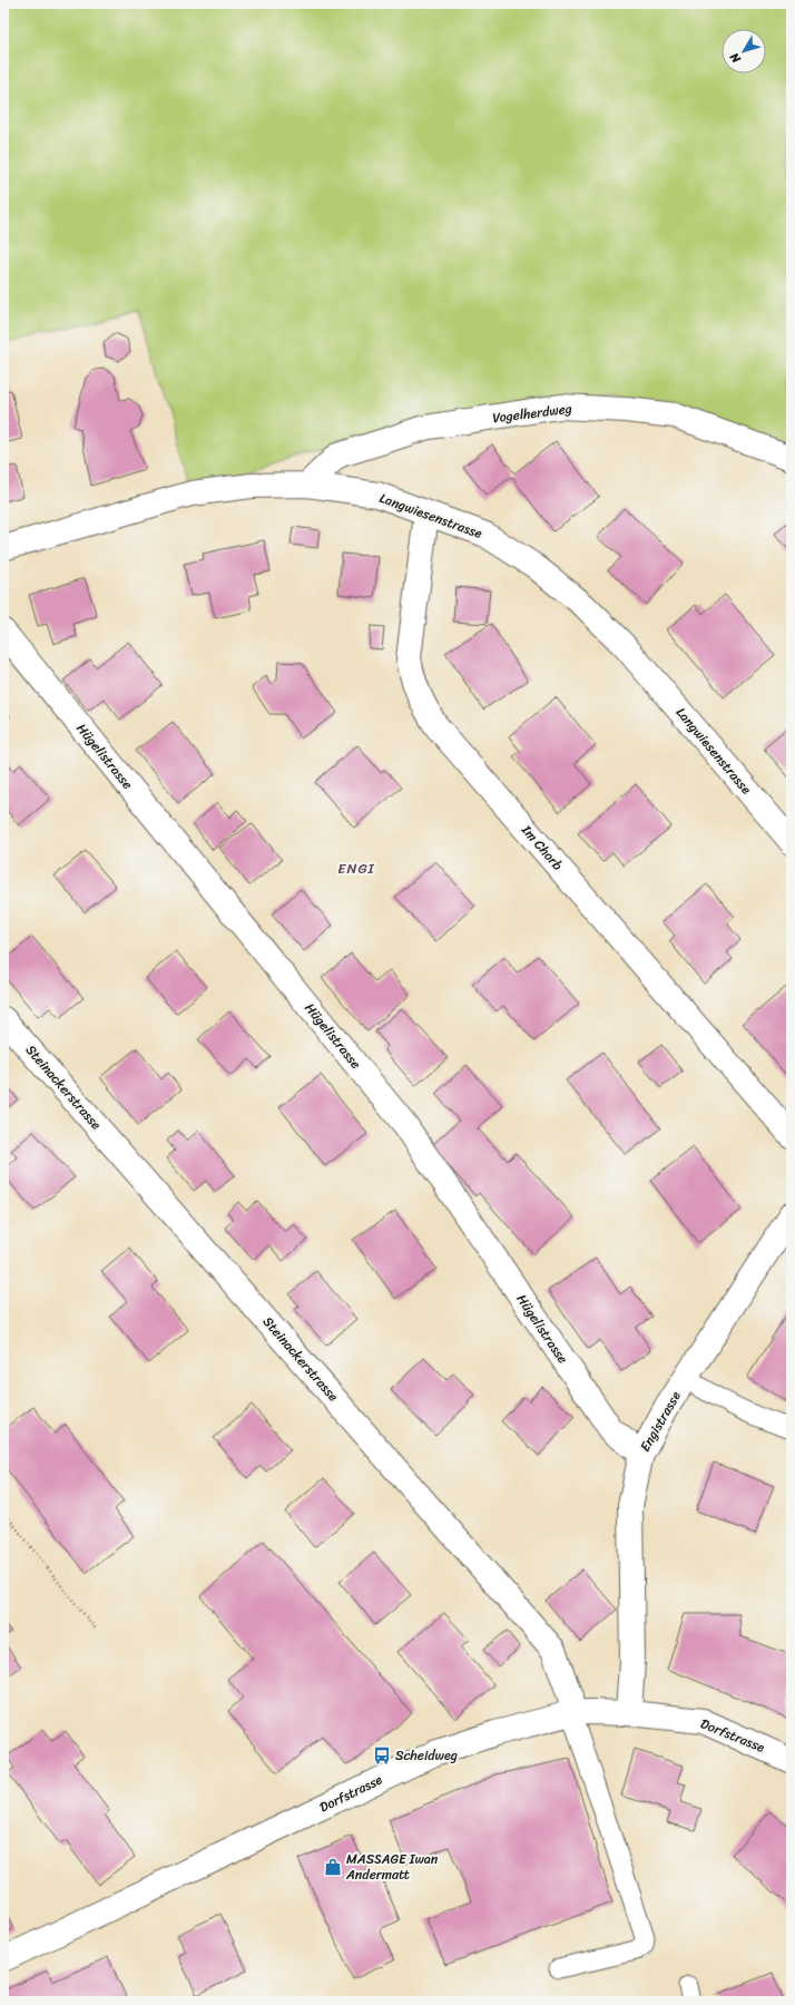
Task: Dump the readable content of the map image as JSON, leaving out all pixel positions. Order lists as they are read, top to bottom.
{
  "streets": {
    "street": [
      "Vogelherdweg",
      "Langwiesenstrasse",
      "Hügelistrasse",
      "Im Chorb",
      "Steinackerstrasse",
      "Engistrasse",
      "Dorfstrasse"
    ]
  },
  "crossings": [
    ["Vogelherdweg", "Langwiesenstrasse"],
    ["Langwiesenstrasse", "Im Chorb"],
    ["Hügelistrasse", "Engistrasse"],
    ["Steinackerstrasse", "Dorfstrasse"],
    ["Engistrasse", "Dorfstrasse"]
  ],
  "districts": ["ENGI"],
  "places": {
    "bus stop": ["Scheidweg"],
    "shop": ["MASSAGE Iwan Andermatt"]
  },
  "north": "bottom left"
}
